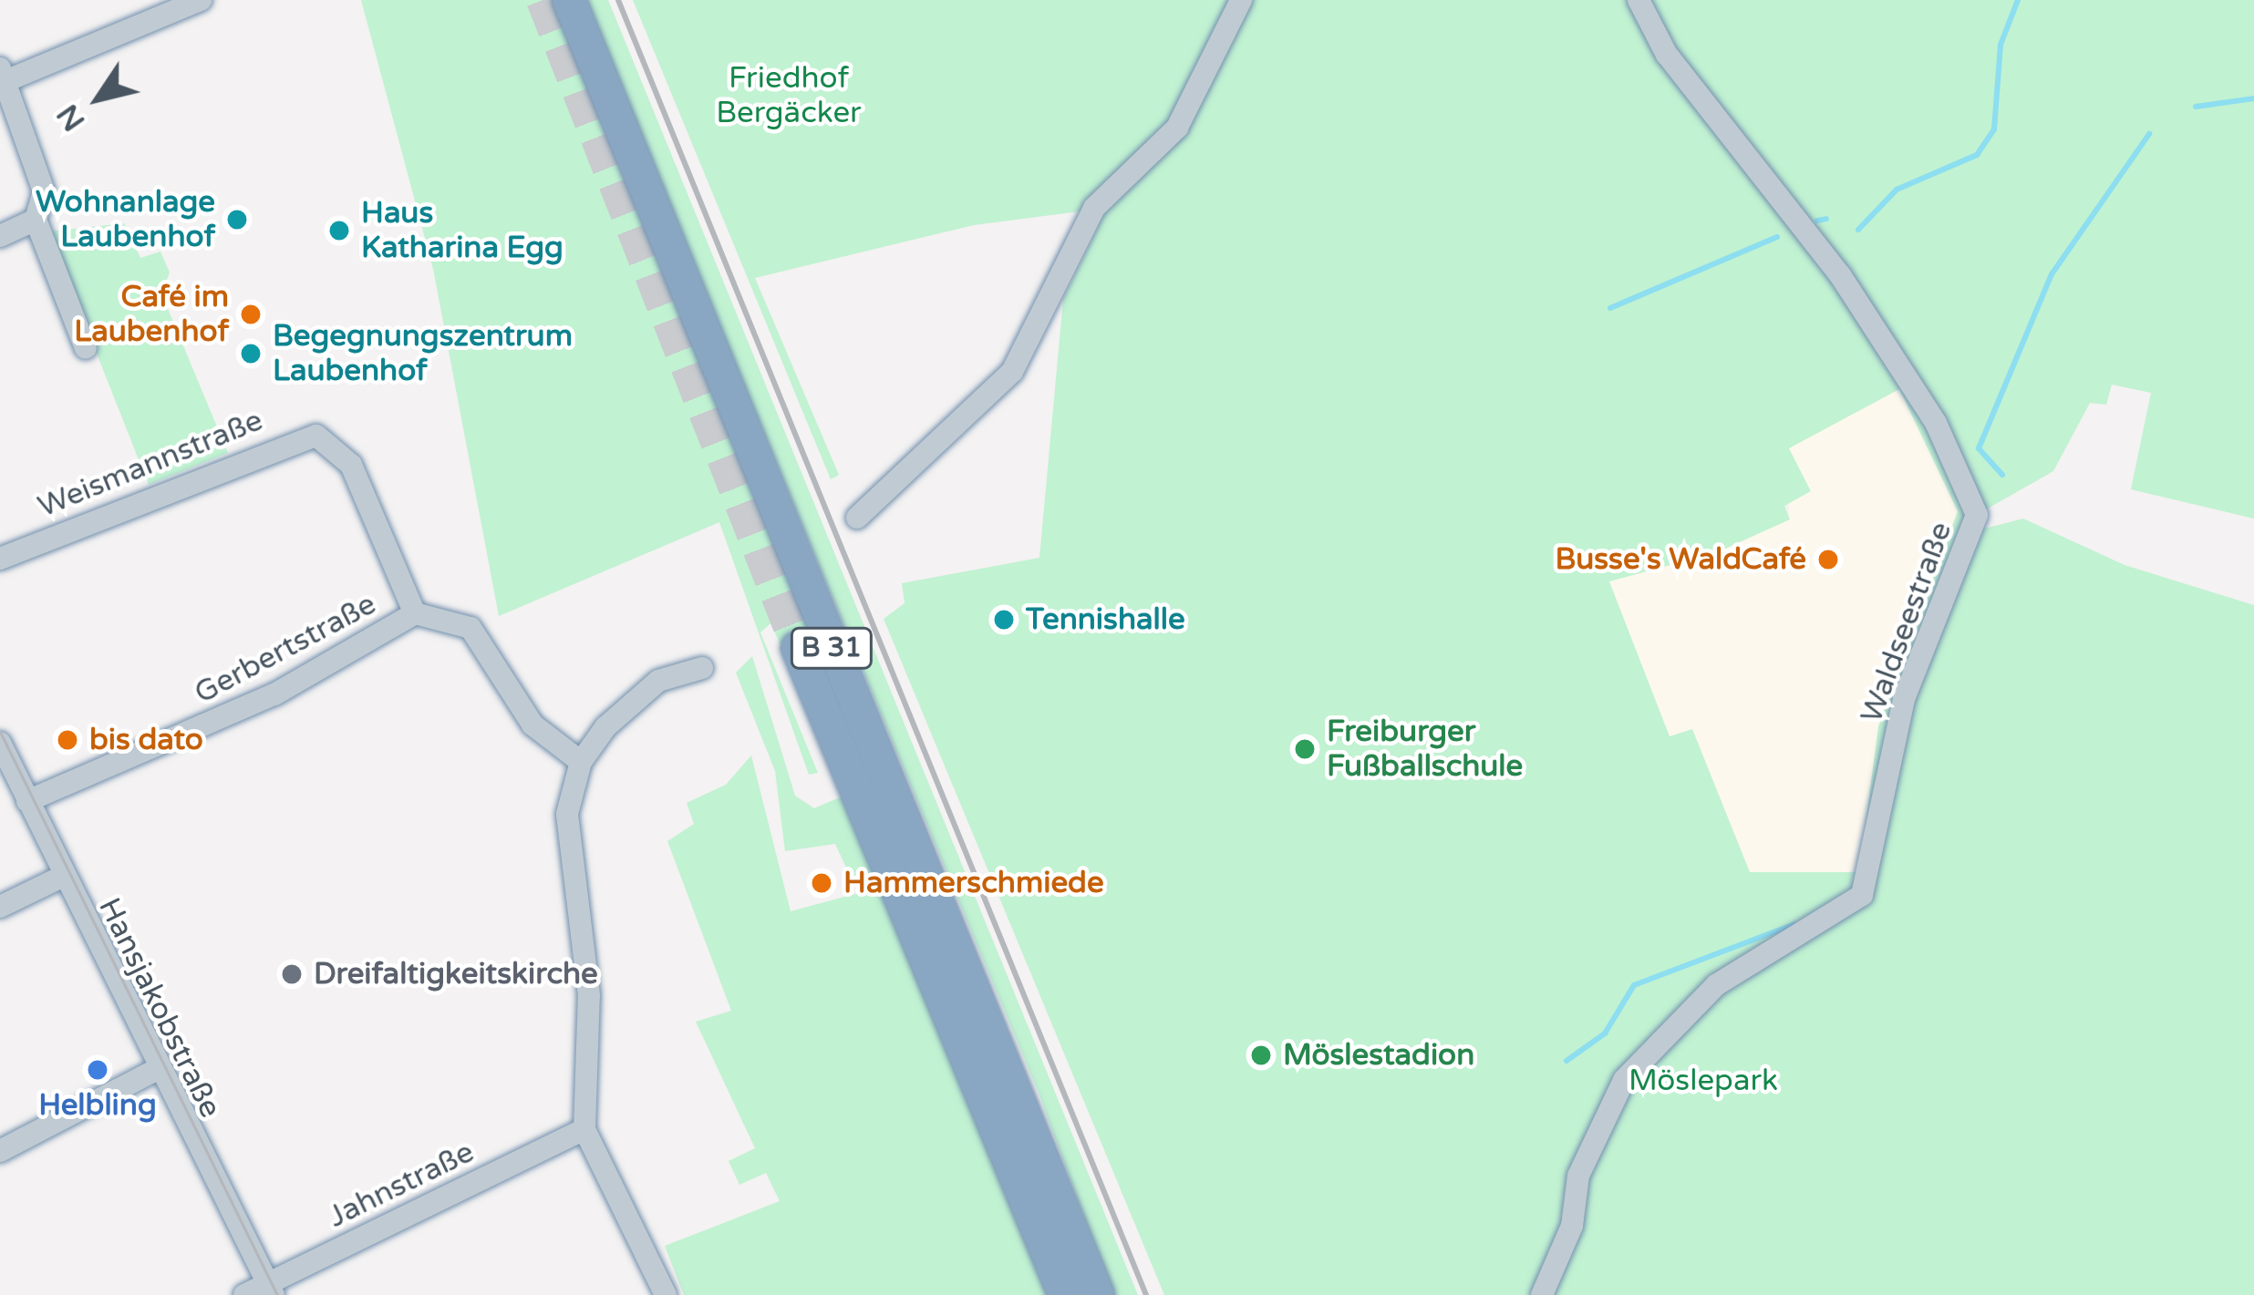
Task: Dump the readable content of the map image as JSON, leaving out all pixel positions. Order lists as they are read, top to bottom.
{
  "streets": {
    "highway": ["B 31"],
    "street": [
      "Weismannstraße",
      "Waldseestraße",
      "Gerbertstraße",
      "Hansjakobstraße",
      "Jahnstraße"
    ]
  },
  "crossings": [
    ["Weismannstraße", "Gerbertstraße"],
    ["Gerbertstraße", "Hansjakobstraße"],
    ["Hansjakobstraße", "Jahnstraße"]
  ],
  "parks": ["Friedhof Bergäcker", "Möslepark"],
  "places": [
    "Wohnanlage Laubenhof",
    "Haus Katharina Egg",
    "Café im Laubenhof",
    "Begegnungszentrum Laubenhof",
    "Busse's WaldCafé",
    "Tennishalle",
    "bis dato",
    "Freiburger Fußballschule",
    "Hammerschmiede",
    "Dreifaltigkeitskirche",
    "Möslestadion",
    "Helbling"
  ],
  "north": "bottom left"
}
